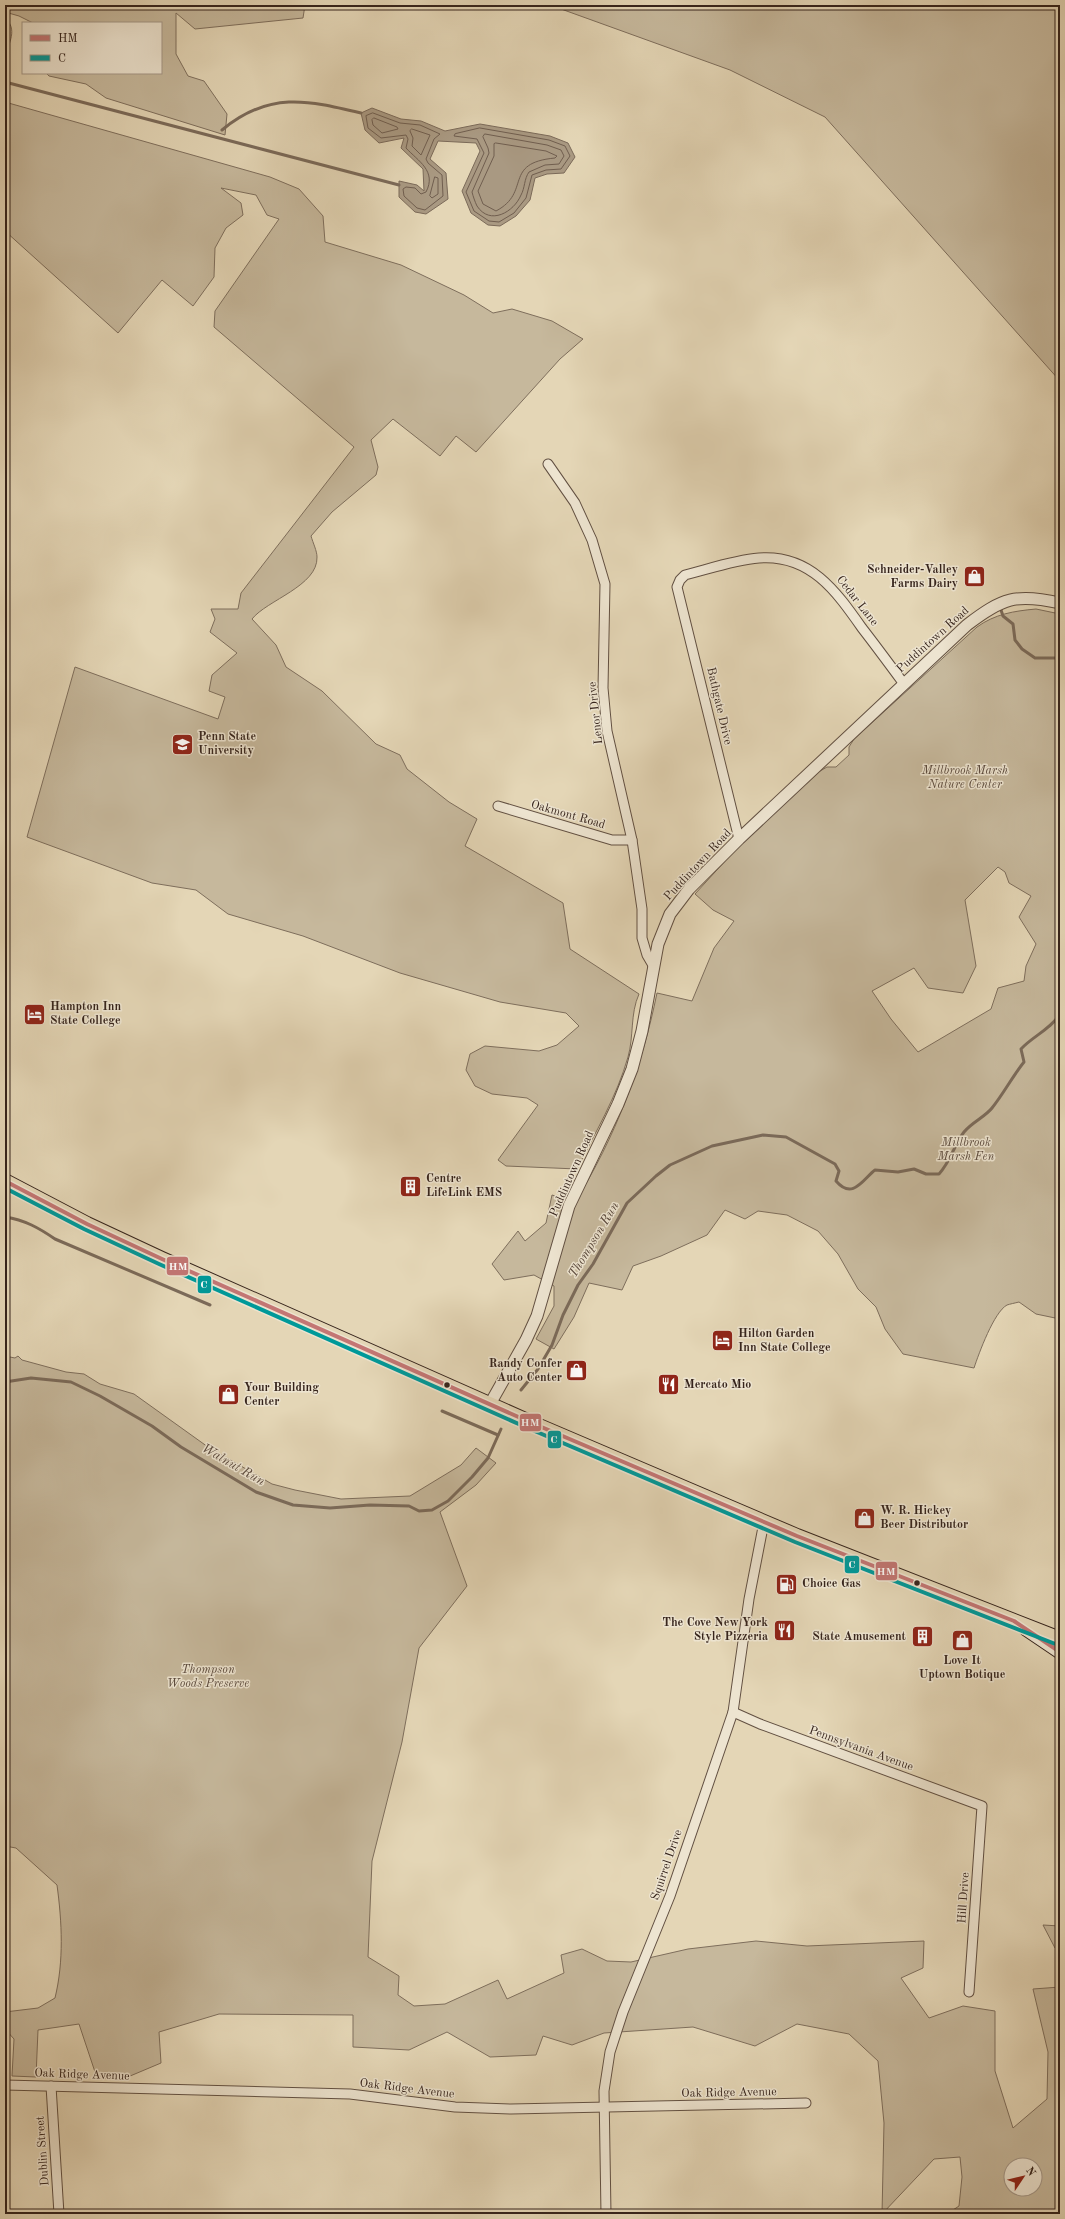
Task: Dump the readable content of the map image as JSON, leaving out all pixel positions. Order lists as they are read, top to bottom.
{
  "streets": {
    "street": [
      "Cedar Lane",
      "Puddintown Road",
      "Bathgate Drive",
      "Lenor Drive",
      "Oakmont Road",
      "Pennsylvania Avenue",
      "Squirrel Drive",
      "Hill Drive",
      "Oak Ridge Avenue",
      "Dublin Street"
    ]
  },
  "crossings": [
    ["Cedar Lane", "Puddintown Road"],
    ["Cedar Lane", "Bathgate Drive"],
    ["Puddintown Road", "Bathgate Drive"],
    ["Puddintown Road", "Lenor Drive"],
    ["Lenor Drive", "Oakmont Road"],
    ["Pennsylvania Avenue", "Squirrel Drive"],
    ["Pennsylvania Avenue", "Hill Drive"],
    ["Squirrel Drive", "Oak Ridge Avenue"],
    ["Oak Ridge Avenue", "Dublin Street"]
  ],
  "water": ["Thompson Run", "Walnut Run"],
  "parks": ["Millbrook Marsh Nature Center", "Millbrook Marsh Fen", "Thompson Woods Preserve"],
  "places": {
    "shop": [
      "Schneider-Valley Farms Dairy",
      "Randy Confer Auto Center",
      "Your Building Center",
      "W. R. Hickey Beer Distributor",
      "Love It Uptown Botique"
    ],
    "school or university": ["Penn State University"],
    "hotel": ["Hampton Inn State College", "Hilton Garden Inn State College"],
    "building": ["Centre LifeLink EMS", "State Amusement"],
    "restaurant": ["Mercato Mio", "The Cove New York Style Pizzeria"],
    "fuel station": ["Choice Gas"]
  },
  "lines": ["transit line HM", "transit line C"],
  "legend": ["HM", "C"],
  "north": "top right"
}
